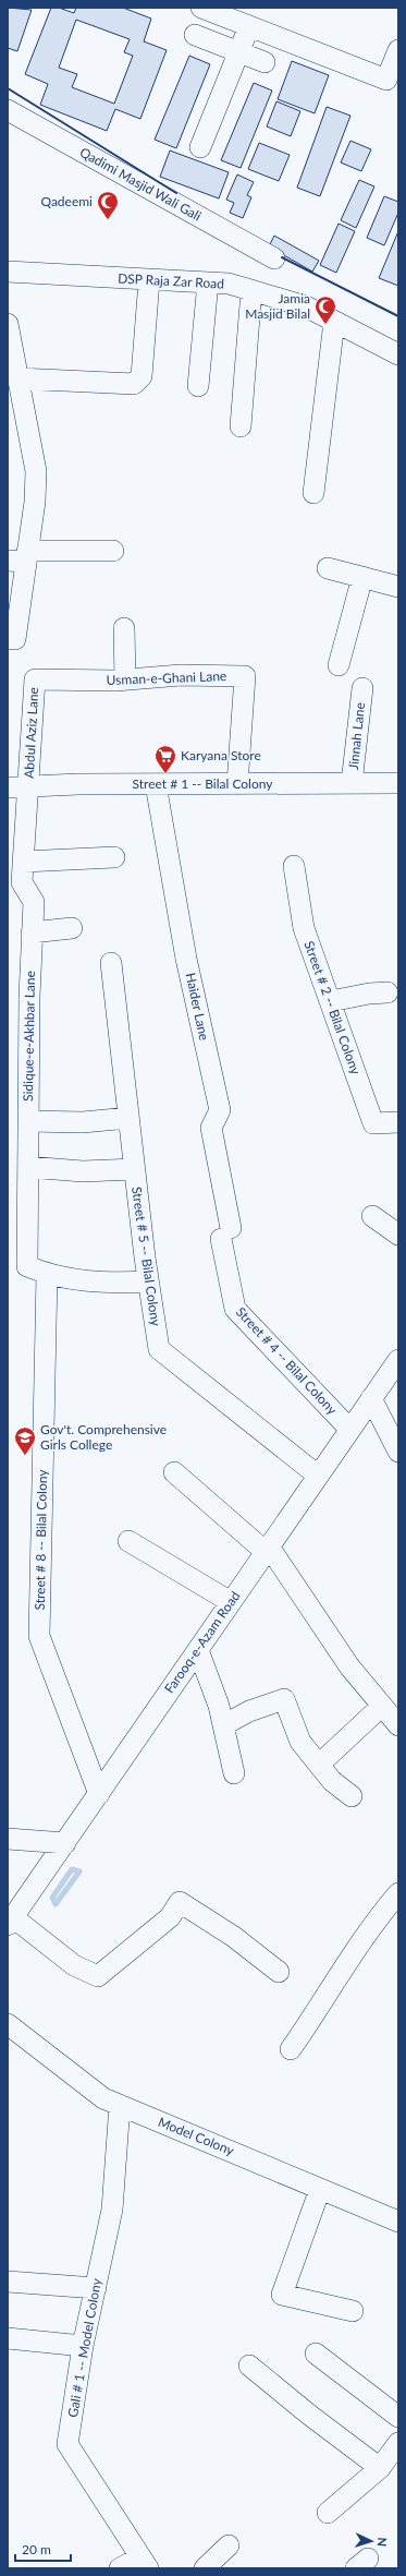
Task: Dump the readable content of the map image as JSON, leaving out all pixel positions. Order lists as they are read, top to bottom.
{
  "streets": {
    "street": [
      "Qadimi Masjid Wali Gali",
      "DSP Raja Zar Road",
      "Usman-e-Ghani Lane",
      "Abdul Aziz Lane",
      "Jinnah Lane",
      "Street # 1 -- Bilal Colony",
      "Haider Lane",
      "Street # 2 -- Bilal Colony",
      "Sidique-e-Akhbar Lane",
      "Street # 5 -- Bilal Colony",
      "Street # 4 -- Bilal Colony",
      "Street # 8 -- Bilal Colony",
      "Farooq-e-Azam Road",
      "Model Colony",
      "Gali # 1 -- Model Colony"
    ]
  },
  "crossings": [
    ["Usman-e-Ghani Lane", "Abdul Aziz Lane"],
    ["Usman-e-Ghani Lane", "Street # 1 -- Bilal Colony"],
    ["Abdul Aziz Lane", "Street # 1 -- Bilal Colony"],
    ["Abdul Aziz Lane", "Sidique-e-Akhbar Lane"],
    ["Jinnah Lane", "Street # 1 -- Bilal Colony"],
    ["Street # 1 -- Bilal Colony", "Haider Lane"],
    ["Street # 1 -- Bilal Colony", "Sidique-e-Akhbar Lane"],
    ["Haider Lane", "Street # 4 -- Bilal Colony"],
    ["Sidique-e-Akhbar Lane", "Street # 8 -- Bilal Colony"],
    ["Street # 5 -- Bilal Colony", "Farooq-e-Azam Road"],
    ["Street # 4 -- Bilal Colony", "Farooq-e-Azam Road"],
    ["Street # 8 -- Bilal Colony", "Farooq-e-Azam Road"],
    ["Model Colony", "Gali # 1 -- Model Colony"]
  ],
  "places": {
    "mosque": ["Qadeemi", "Jamia Masjid Bilal"],
    "supermarket": ["Karyana Store"],
    "school or university": ["Gov't. Comprehensive Girls College"]
  },
  "scale_bar": "20 m",
  "north": "right"
}
